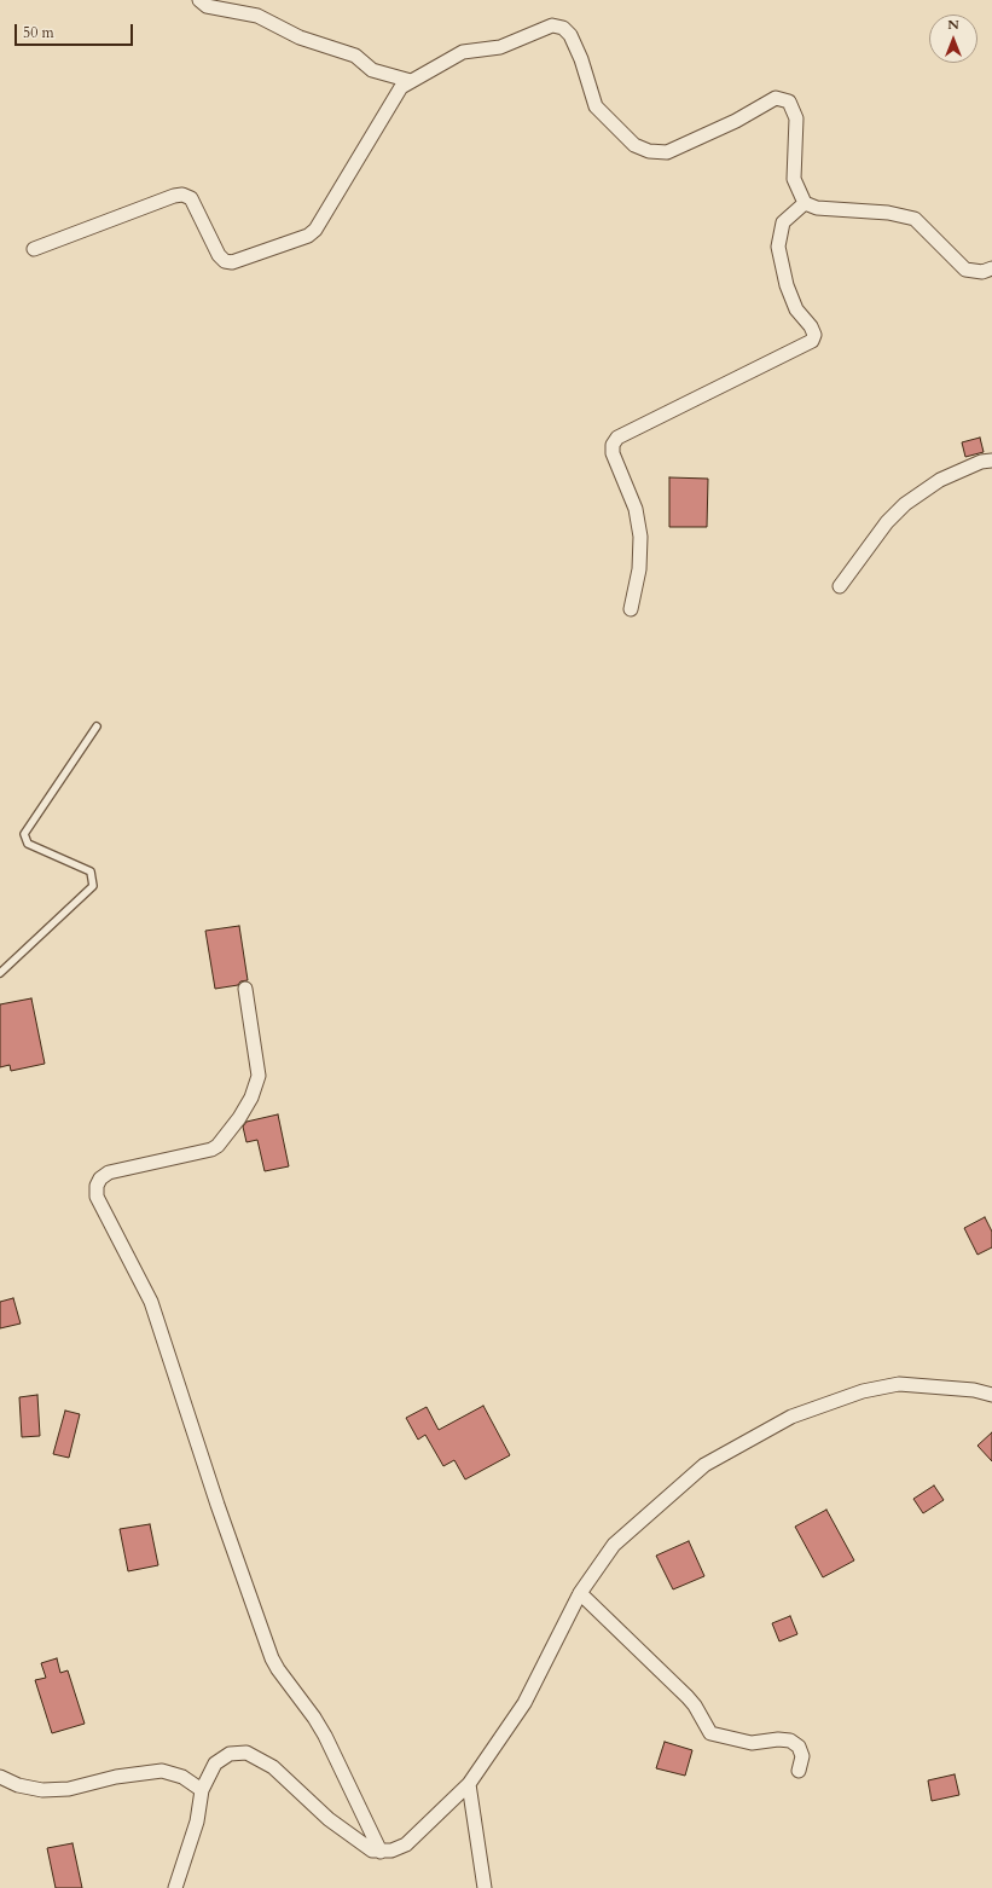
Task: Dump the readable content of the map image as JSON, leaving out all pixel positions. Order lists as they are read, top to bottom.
{
  "scale_bar": "50 m",
  "north": "top"
}
